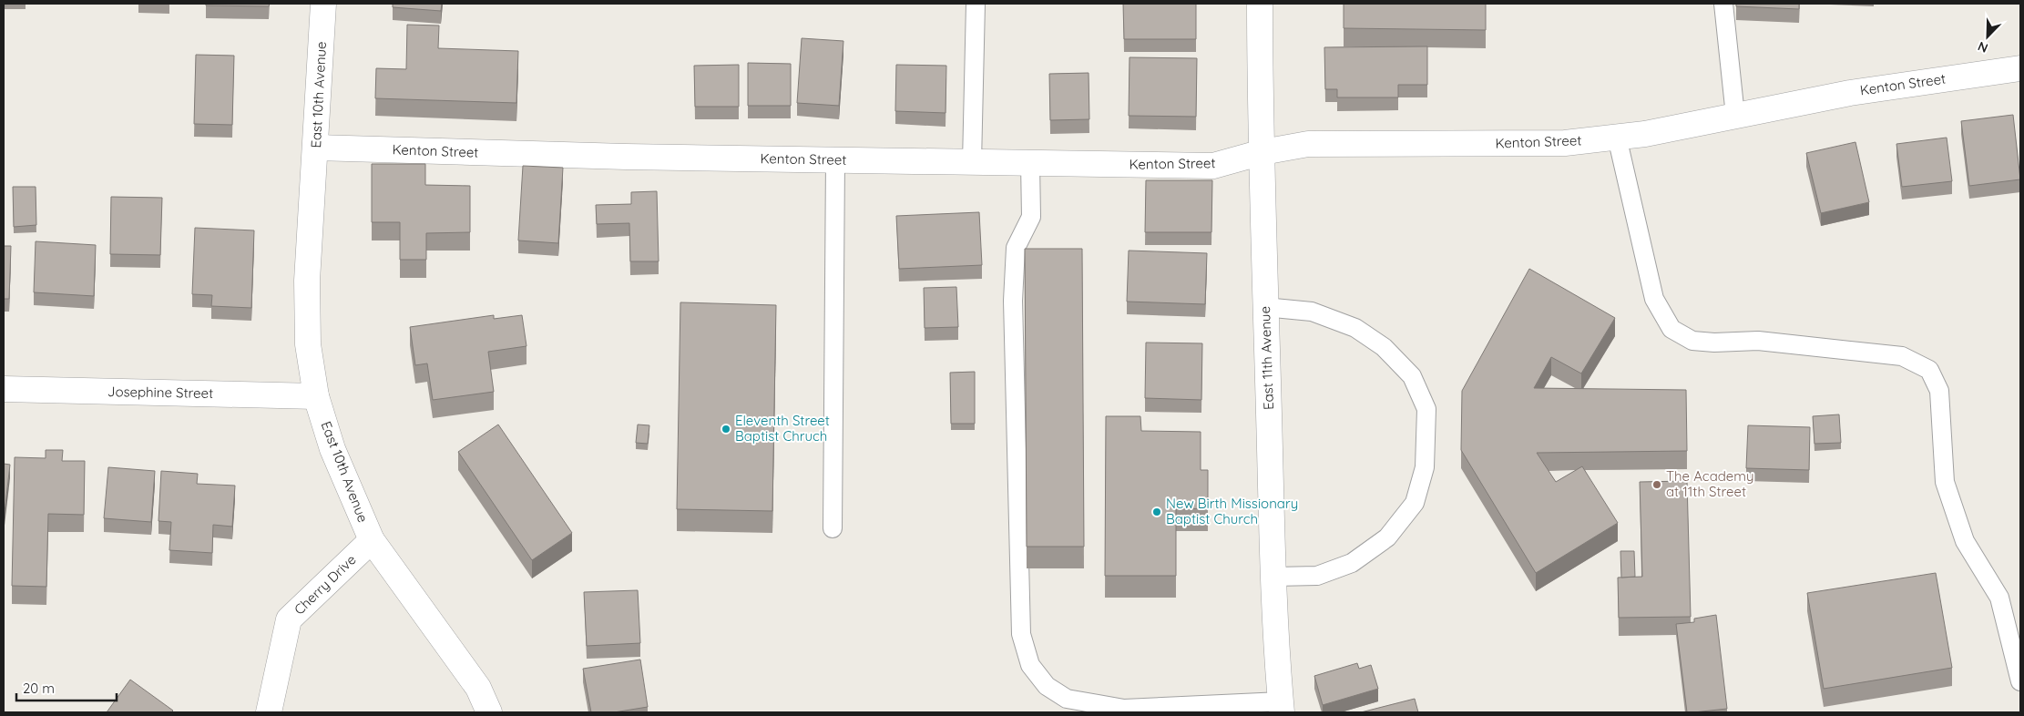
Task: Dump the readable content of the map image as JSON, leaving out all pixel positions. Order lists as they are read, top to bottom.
{
  "streets": {
    "street": [
      "Kenton Street",
      "East 10th Avenue",
      "East 11th Avenue",
      "Josephine Street",
      "Cherry Drive"
    ]
  },
  "crossings": [
    ["Kenton Street", "East 10th Avenue"],
    ["Kenton Street", "East 11th Avenue"],
    ["East 10th Avenue", "Josephine Street"],
    ["East 10th Avenue", "Cherry Drive"]
  ],
  "places": ["Eleventh Street Baptist Chruch", "The Academy at 11th Street", "New Birth Missionary Baptist Church"],
  "scale_bar": "20 m",
  "north": "bottom left"
}
